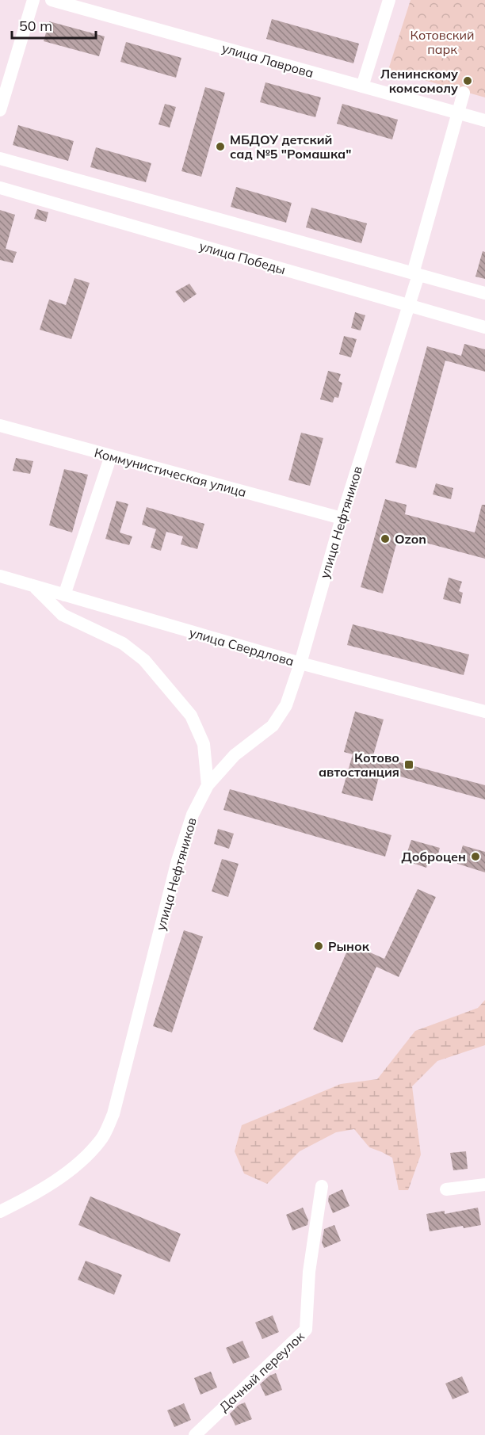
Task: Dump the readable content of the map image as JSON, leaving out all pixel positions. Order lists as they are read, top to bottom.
{
  "streets": {
    "street": [
      "улица Лаврова",
      "улица Победы",
      "Коммунистическая улица",
      "улица Нефтяников",
      "улица Свердлова",
      "Дачный переулок"
    ]
  },
  "crossings": [
    ["улица Лаврова", "улица Нефтяников"],
    ["улица Победы", "улица Нефтяников"],
    ["Коммунистическая улица", "улица Нефтяников"],
    ["улица Нефтяников", "улица Свердлова"]
  ],
  "parks": ["Котовский парк"],
  "places": {
    "other": [
      "Ленинскому комсомолу",
      "МБДОУ детский сад №5 \"Ромашка\"",
      "Ozon",
      "Доброцен",
      "Рынок"
    ],
    "transit": ["Котово автостанция"]
  },
  "scale_bar": "50 m"
}
